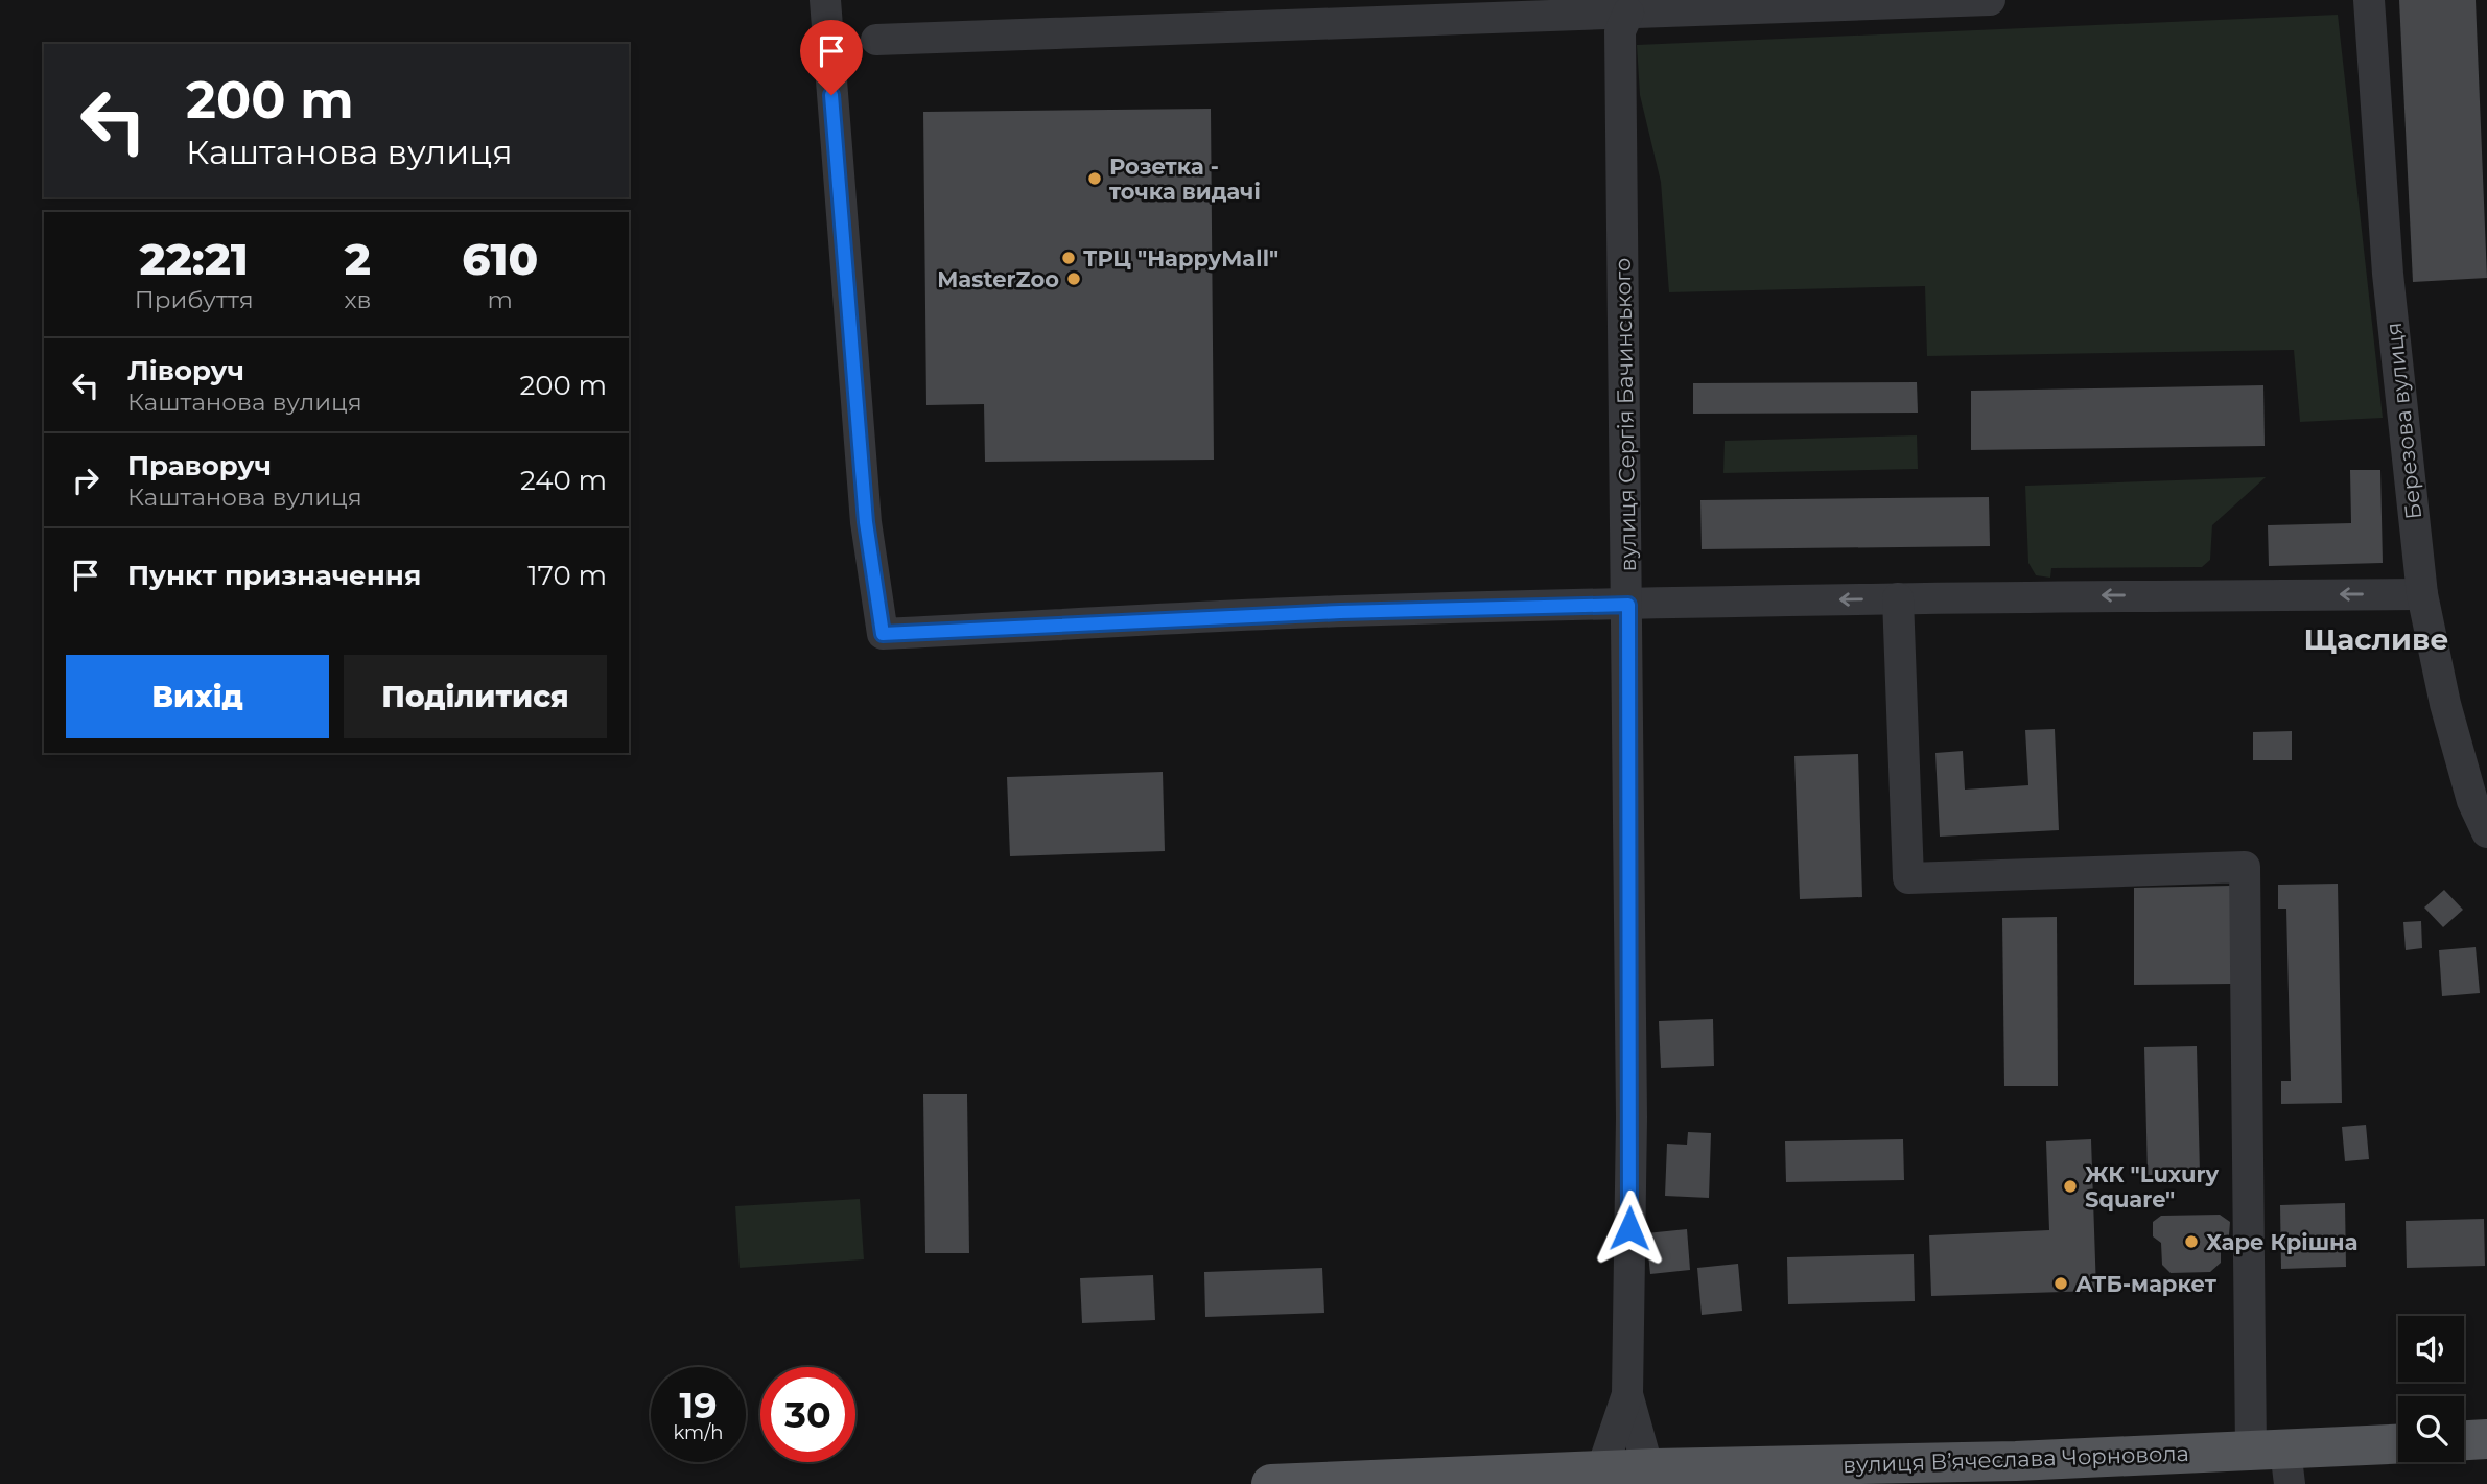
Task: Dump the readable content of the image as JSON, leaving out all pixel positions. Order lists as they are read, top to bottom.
{
  "streets": {
    "main road": ["вулиця Вʼячеслава Чорновола"],
    "street": ["вулиця Сергія Бачинського", "Березова вулиця"]
  },
  "crossings": [
    ["вулиця Сергія Бачинського", "вулиця Вʼячеслава Чорновола"]
  ],
  "districts": ["Щасливе"],
  "places": [
    "Розетка - точка видачі",
    "ТРЦ \"HappyMall\"",
    "MasterZoo",
    "ЖК \"Luxury Square\"",
    "Харе Крішна",
    "АТБ-маркет"
  ],
  "page": {
    "turn": ["200 m", "Каштанова вулиця"],
    "eta": [
      "22:21",
      "Прибуття",
      "2",
      "хв",
      "610",
      "m"
    ],
    "list": [
      {
        "name": "Ліворуч",
        "note": "Каштанова вулиця",
        "value": "200 m"
      },
      {
        "name": "Праворуч",
        "note": "Каштанова вулиця",
        "value": "240 m"
      },
      {
        "name": "Пункт призначення",
        "value": "170 m"
      }
    ],
    "buttons": ["Вихід", "Поділитися"],
    "speed": "19 km/h",
    "limit": "30"
  }
}
